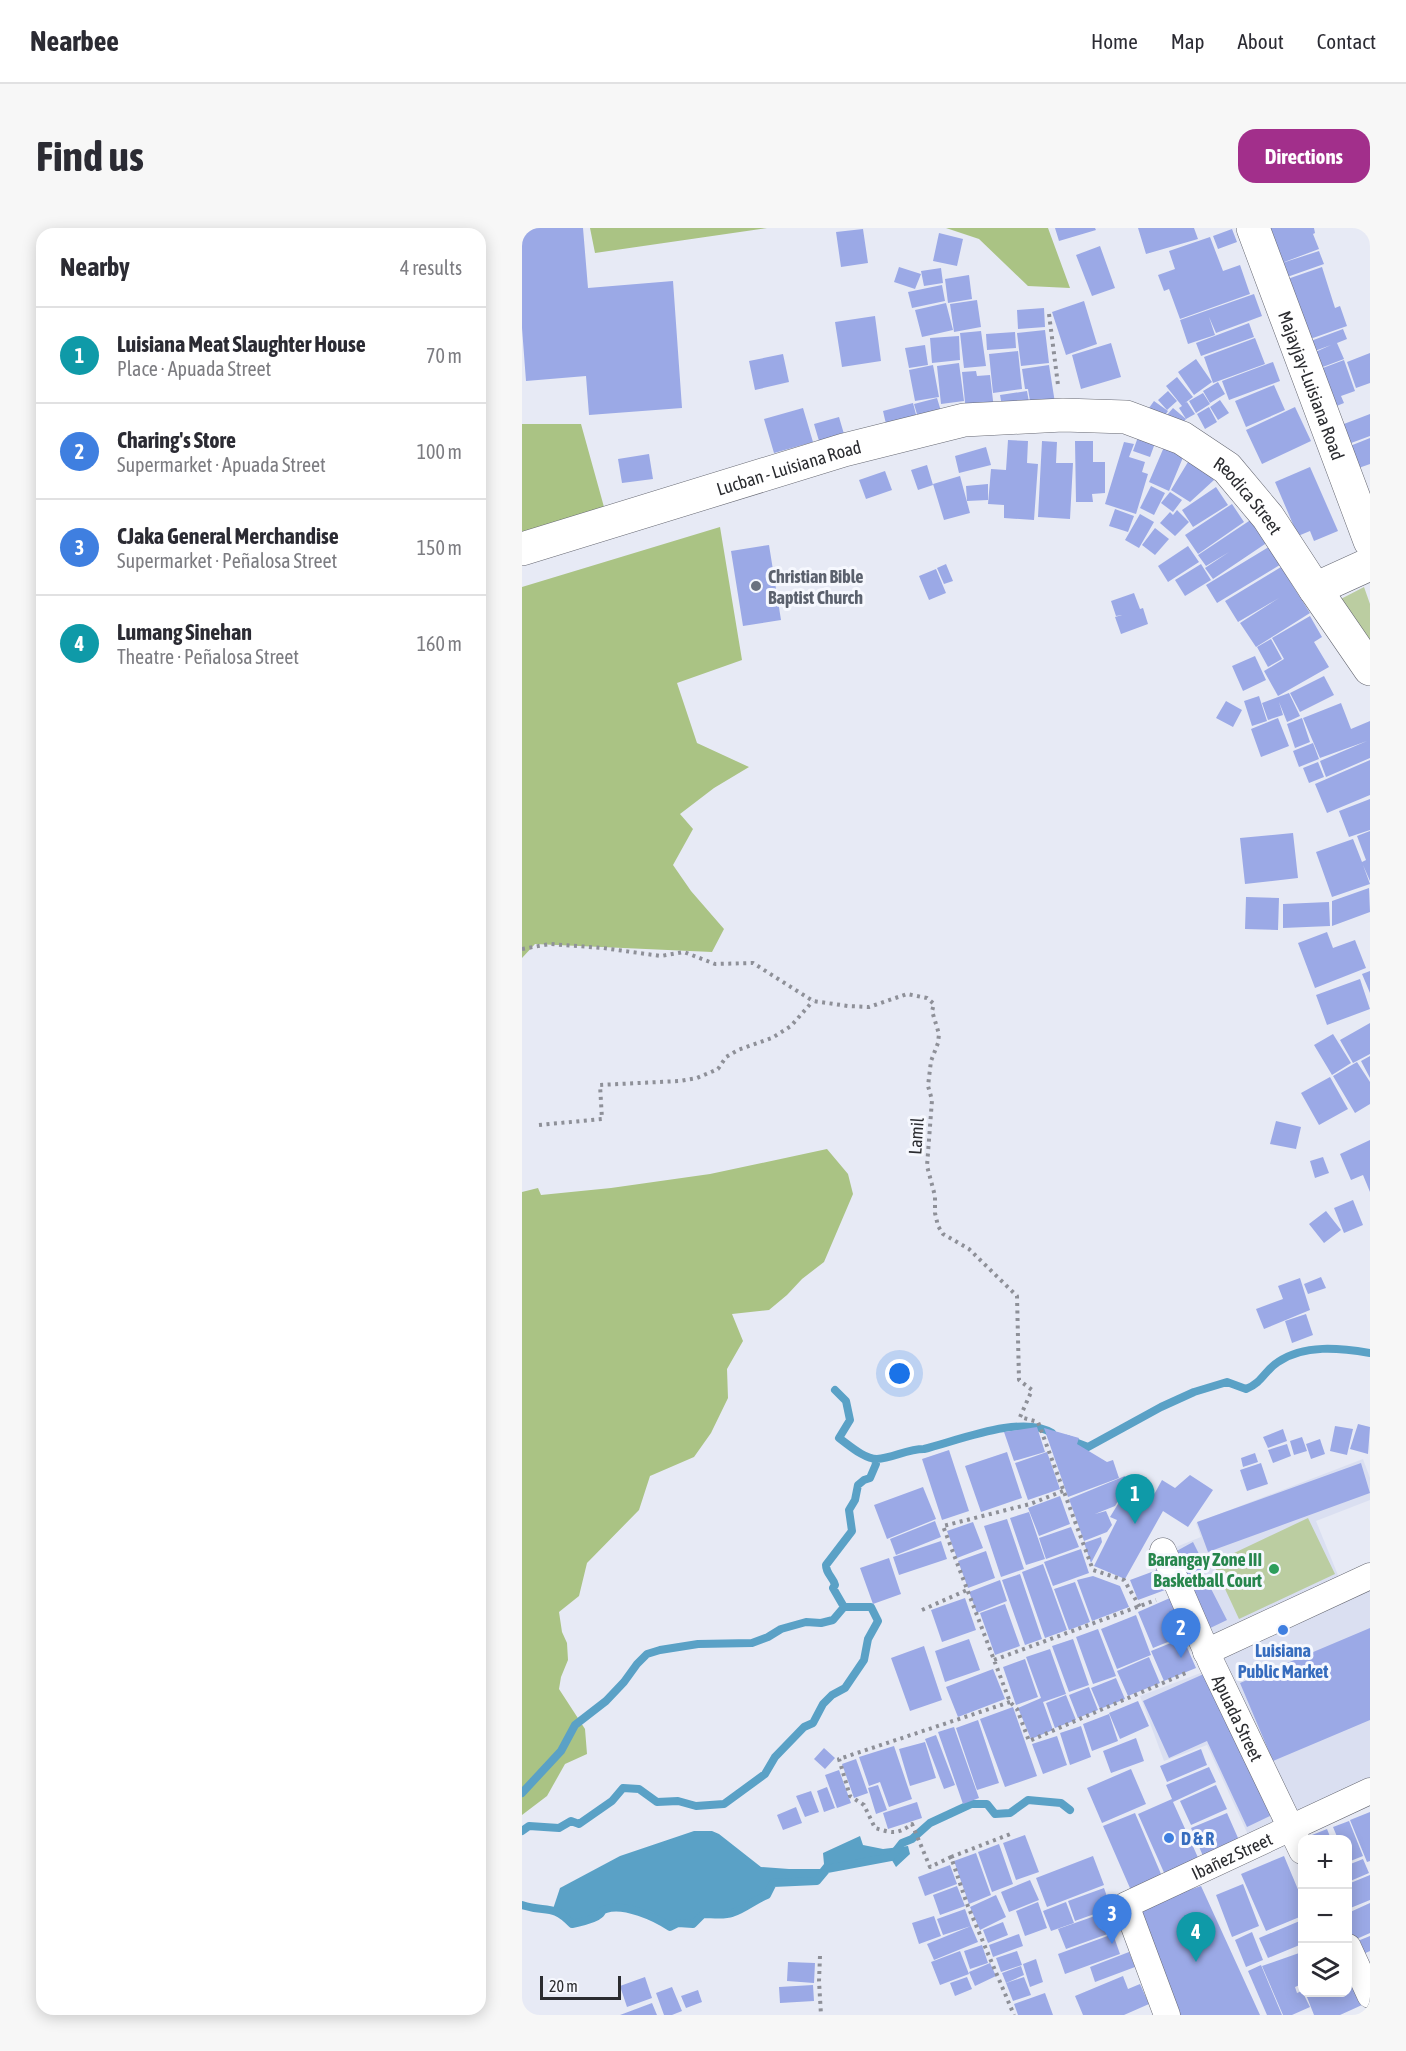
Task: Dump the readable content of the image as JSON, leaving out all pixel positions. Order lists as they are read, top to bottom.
{
  "streets": {
    "main road": ["Majayjay-Luisiana Road", "Lucban - Luisiana Road", "Reodica Street"],
    "street": ["Apuada Street", "Ibañez Street"],
    "path": ["Lamil"]
  },
  "crossings": [
    ["Lucban - Luisiana Road", "Reodica Street"],
    ["Apuada Street", "Ibañez Street"]
  ],
  "places": [
    "Christian Bible Baptist Church",
    "Barangay Zone III Basketball Court",
    "Luisiana Public Market",
    "D & R"
  ],
  "scale_bar": "20 m",
  "page": {
    "header": "Nearbee",
    "nav": [
      "Home",
      "Map",
      "About",
      "Contact"
    ],
    "buttons": "Directions",
    "title": "Find us",
    "heading": ["Nearby", "4 results"],
    "list": [
      {
        "mark": "1",
        "name": "Luisiana Meat Slaughter House",
        "note": "Place · Apuada Street",
        "value": "70 m"
      },
      {
        "mark": "2",
        "name": "Charing's Store",
        "note": "Supermarket · Apuada Street",
        "value": "100 m"
      },
      {
        "mark": "3",
        "name": "CJaka General Merchandise",
        "note": "Supermarket · Peñalosa Street",
        "value": "150 m"
      },
      {
        "mark": "4",
        "name": "Lumang Sinehan",
        "note": "Theatre · Peñalosa Street",
        "value": "160 m"
      }
    ],
    "pins": [
      "1",
      "2",
      "3",
      "4"
    ],
    "map_buttons": ["+", "−"],
    "scale": "20 m"
  }
}
